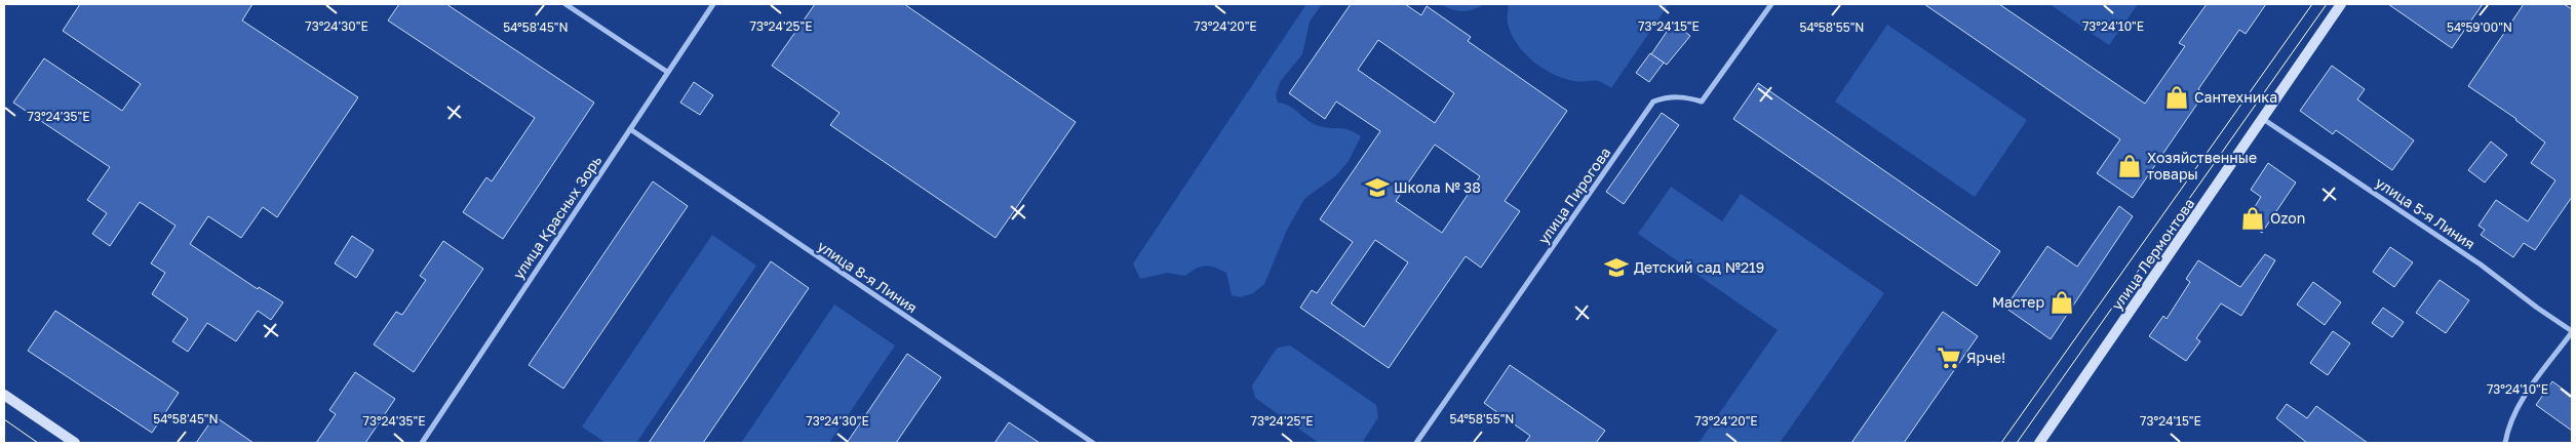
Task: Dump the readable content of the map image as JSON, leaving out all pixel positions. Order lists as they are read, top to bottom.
{
  "streets": {
    "main road": ["улица Лермонтова"],
    "street": [
      "улица Пирогова",
      "улица 5-я Линия",
      "улица Красных Зорь",
      "улица 8-я Линия"
    ]
  },
  "crossings": [
    ["улица 5-я Линия", "улица Лермонтова"],
    ["улица Красных Зорь", "улица 8-я Линия"]
  ],
  "places": {
    "shop": [
      "Сантехника",
      "Хозяйственные товары",
      "Ozon",
      "Мастер"
    ],
    "school or university": ["Школа № 38", "Детский сад №219"],
    "supermarket": ["Ярче!"]
  },
  "coordinates": [
    "73°24'30\"E",
    "73°24'25\"E",
    "73°24'20\"E",
    "73°24'15\"E",
    "73°24'10\"E",
    "54°58'45\"N",
    "54°58'55\"N",
    "54°59'00\"N",
    "73°24'35\"E"
  ]
}
